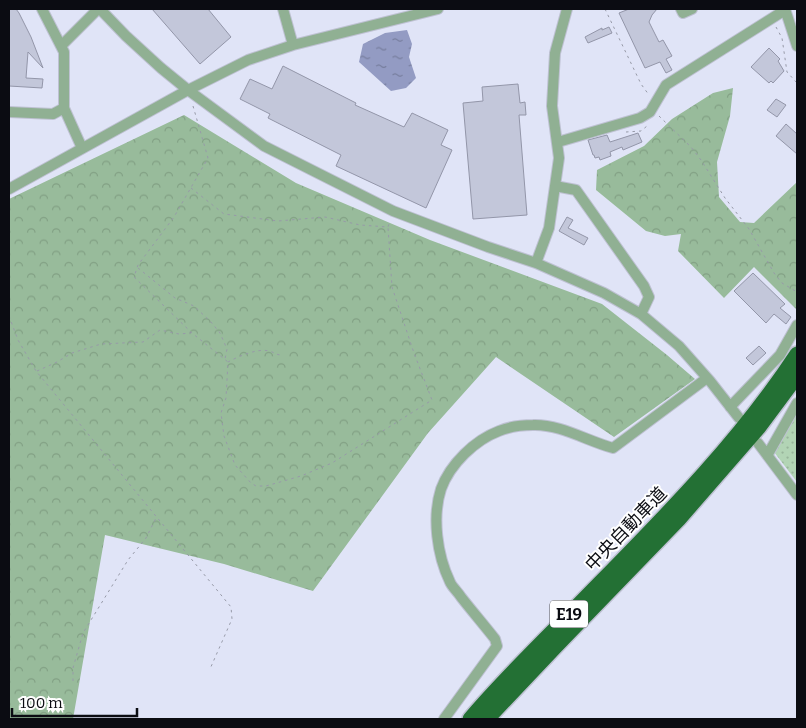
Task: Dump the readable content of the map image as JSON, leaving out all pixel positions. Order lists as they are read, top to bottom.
{
  "streets": {
    "highway": ["中央自動車道", "E19"]
  },
  "scale_bar": "100 m"
}
